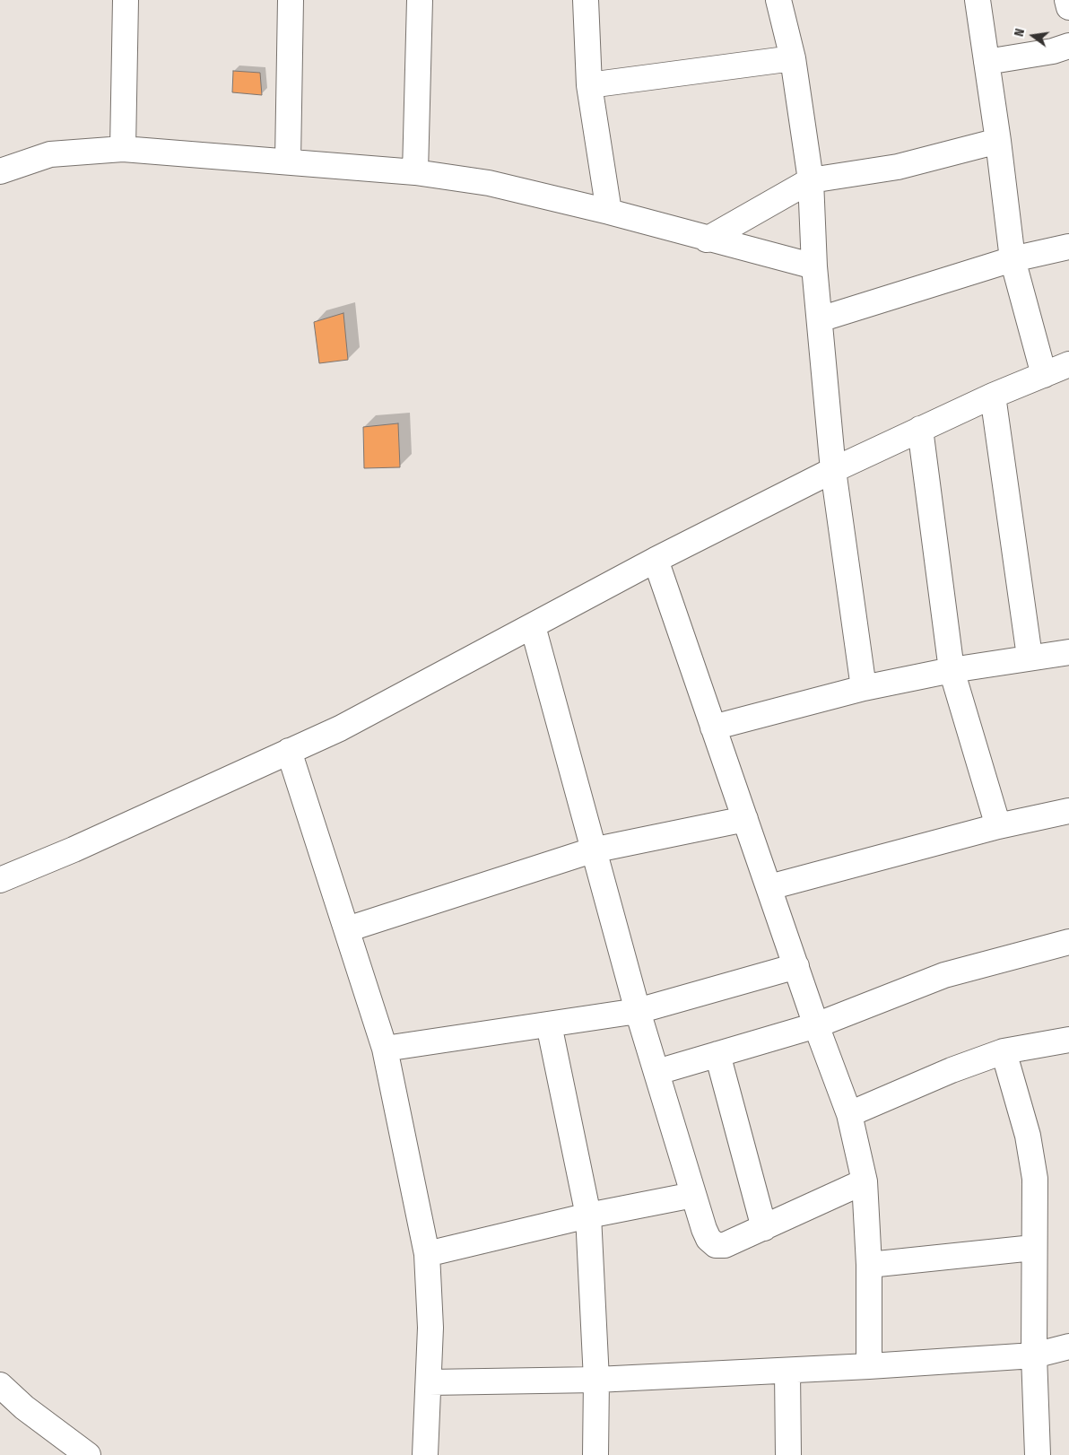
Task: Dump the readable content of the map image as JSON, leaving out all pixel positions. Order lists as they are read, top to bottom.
{
  "north": "left"
}
